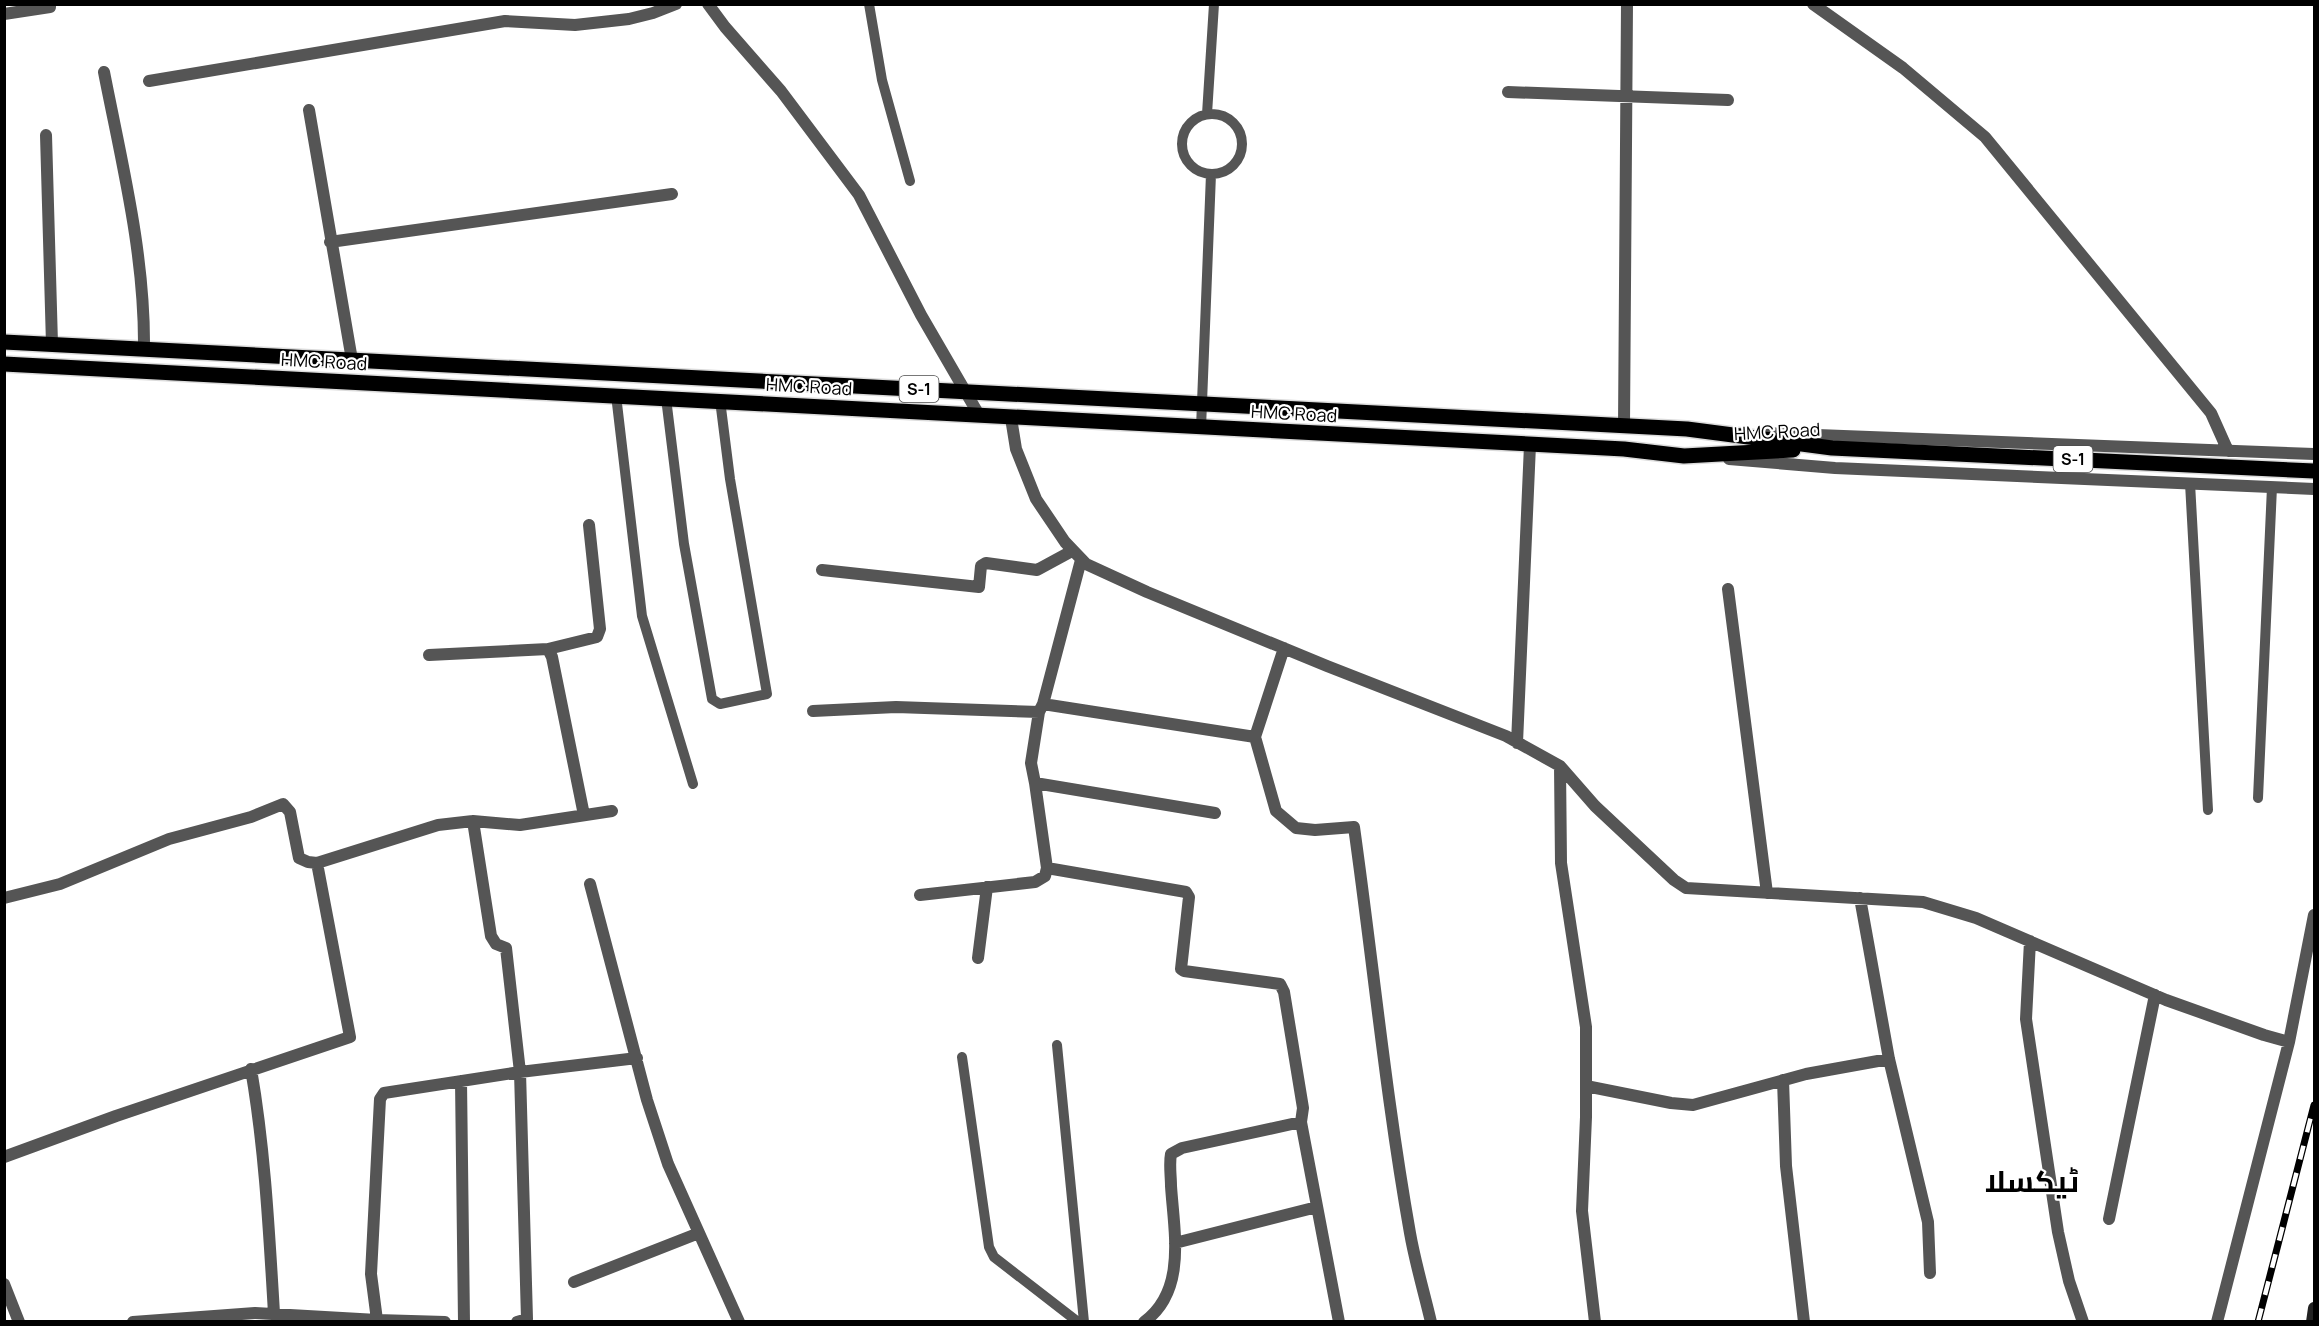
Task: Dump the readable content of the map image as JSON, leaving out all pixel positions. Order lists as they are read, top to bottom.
{
  "streets": {
    "main road": ["HMC Road", "S-1"]
  },
  "crossings": [
    ["HMC Road", "S-1"]
  ],
  "districts": ["ٹیکسلا"]
}
